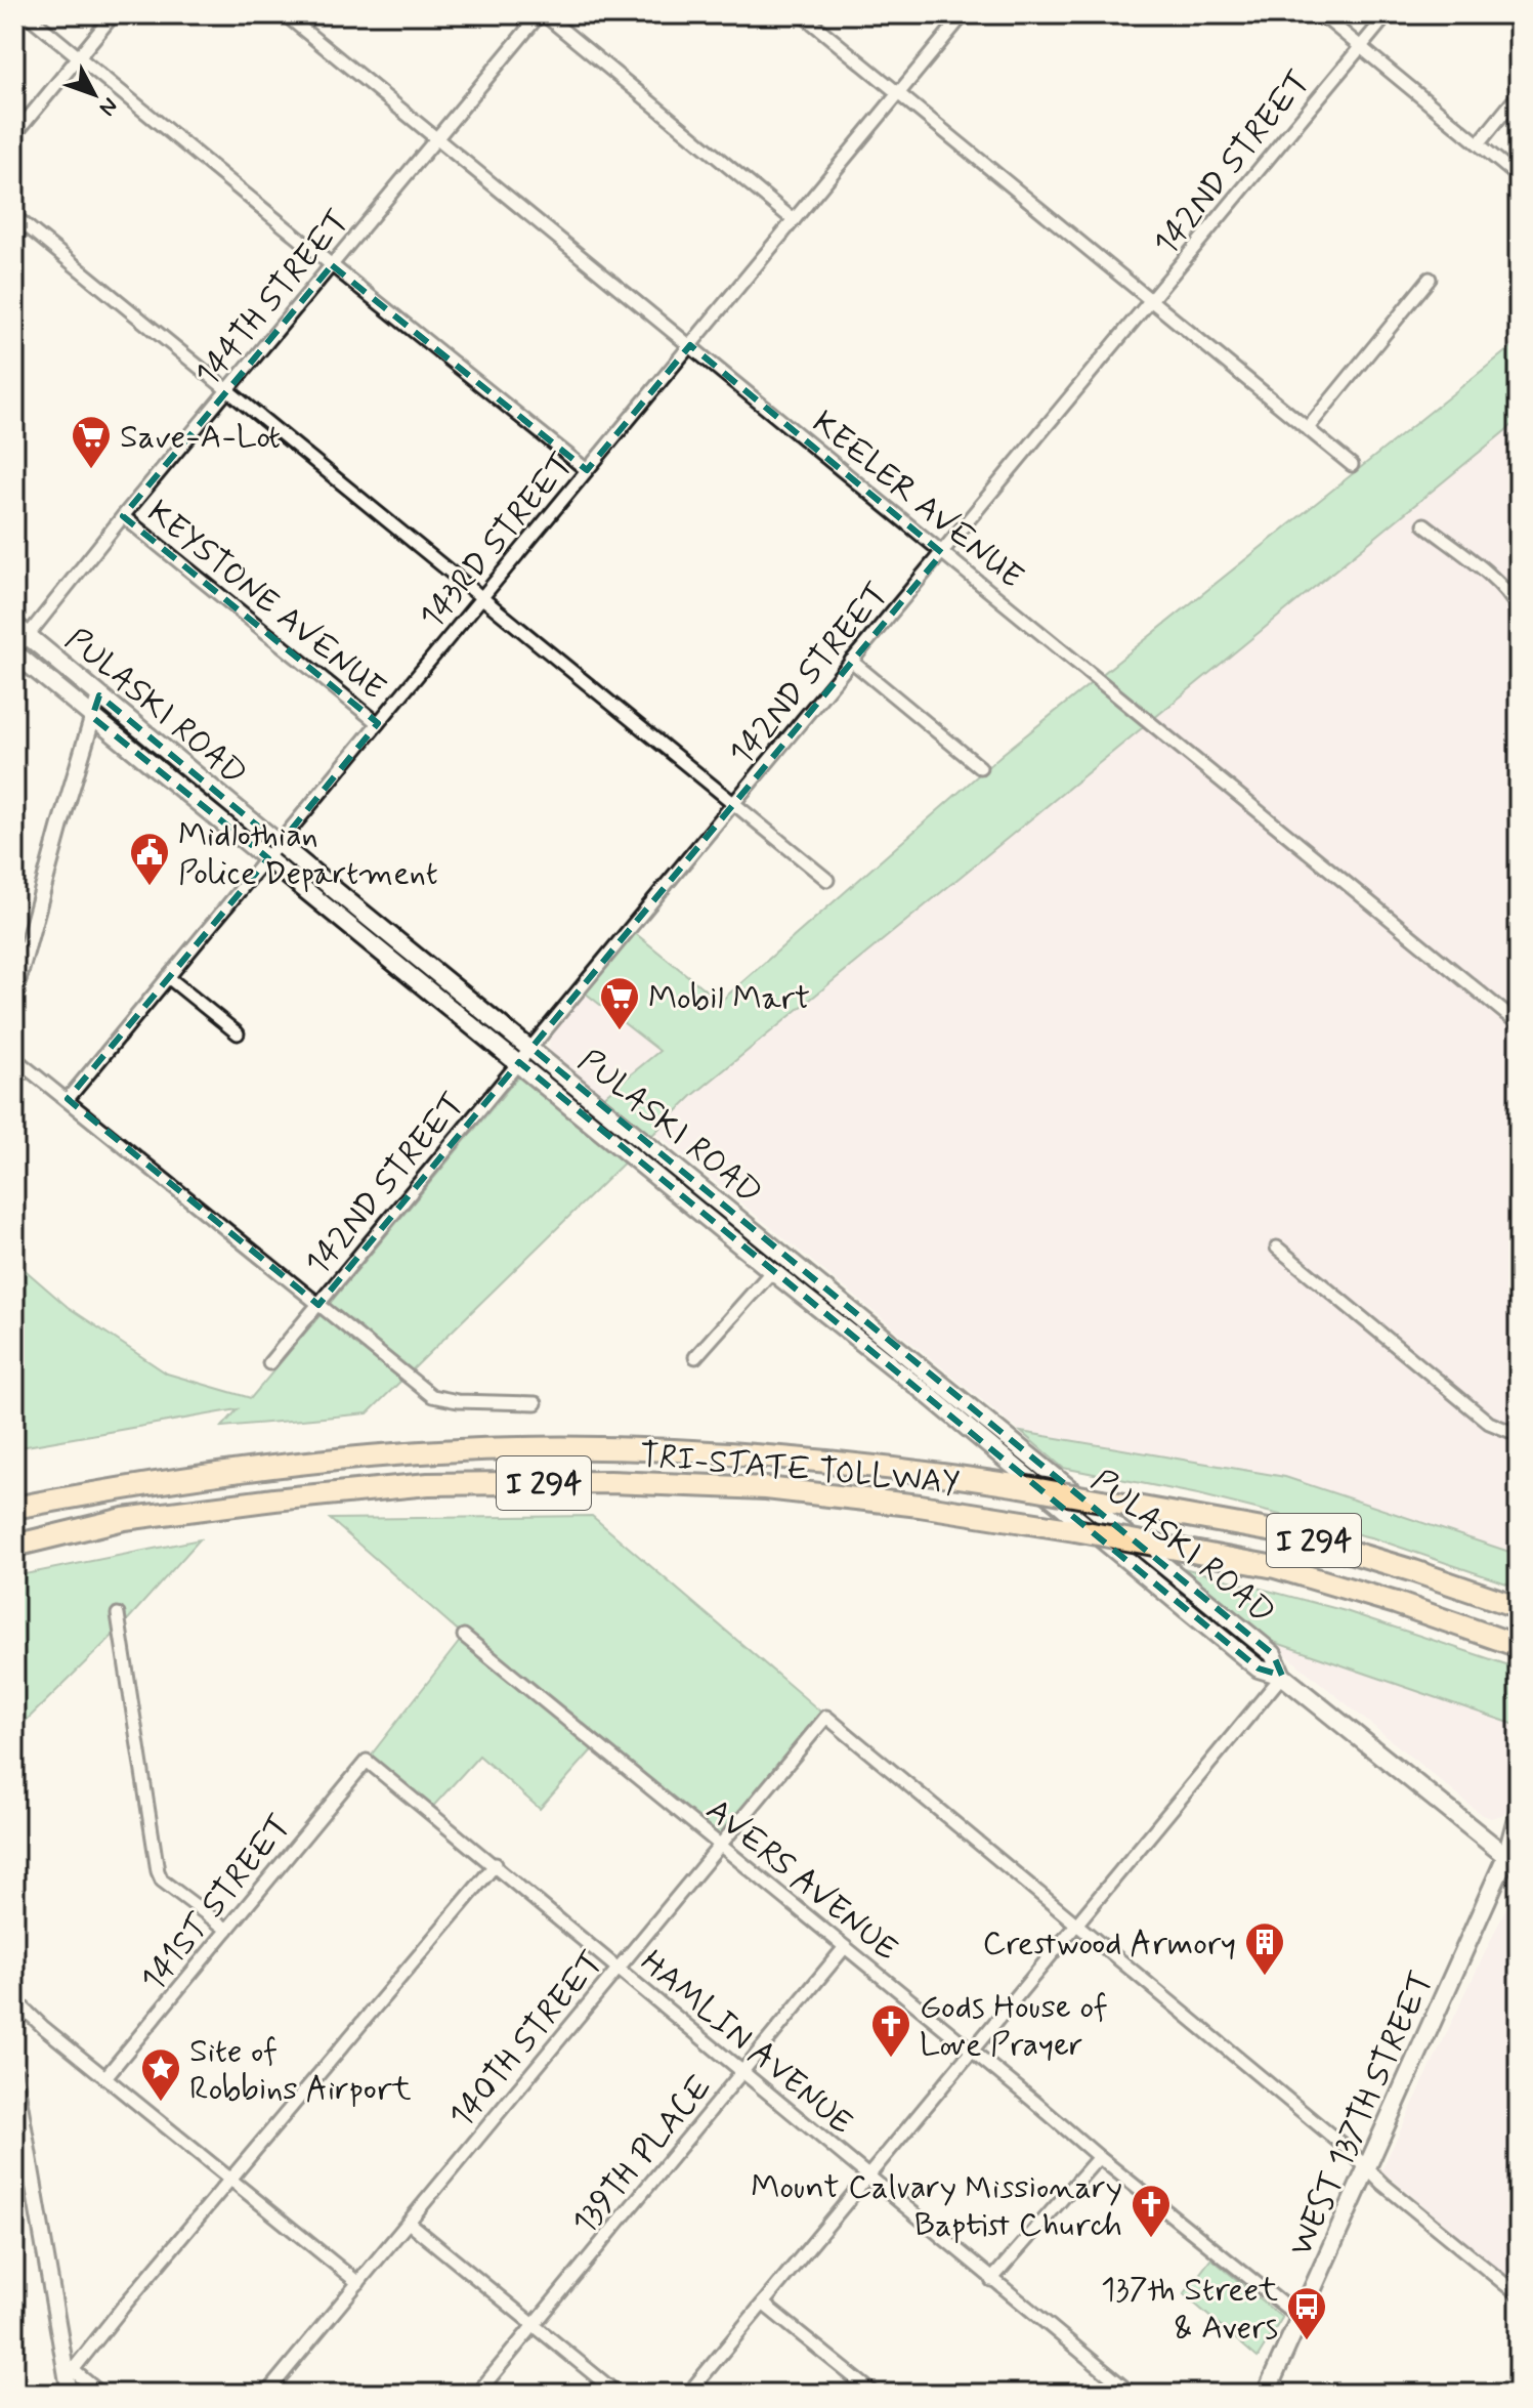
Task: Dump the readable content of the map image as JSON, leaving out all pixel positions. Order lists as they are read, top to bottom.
{
  "streets": {
    "highway": ["TRI-STATE TOLLWAY", "I 294"],
    "main road": ["PULASKI ROAD", "WEST 137TH STREET"],
    "street": [
      "142ND STREET",
      "144TH STREET",
      "KEELER AVENUE",
      "143RD STREET",
      "KEYSTONE AVENUE",
      "AVERS AVENUE",
      "141ST STREET",
      "140TH STREET",
      "HAMLIN AVENUE",
      "139TH PLACE"
    ]
  },
  "crossings": [
    ["142ND STREET", "KEELER AVENUE"],
    ["142ND STREET", "PULASKI ROAD"],
    ["144TH STREET", "KEELER AVENUE"],
    ["144TH STREET", "KEYSTONE AVENUE"],
    ["144TH STREET", "PULASKI ROAD"],
    ["KEELER AVENUE", "143RD STREET"],
    ["143RD STREET", "KEYSTONE AVENUE"],
    ["143RD STREET", "PULASKI ROAD"],
    ["PULASKI ROAD", "WEST 137TH STREET"],
    ["AVERS AVENUE", "140TH STREET"],
    ["AVERS AVENUE", "WEST 137TH STREET"],
    ["AVERS AVENUE", "139TH PLACE"],
    ["141ST STREET", "HAMLIN AVENUE"],
    ["140TH STREET", "HAMLIN AVENUE"],
    ["HAMLIN AVENUE", "139TH PLACE"]
  ],
  "places": {
    "supermarket": ["Save-A-Lot", "Mobil Mart"],
    "public building": ["Midlothian Police Department"],
    "building": ["Crestwood Armory"],
    "church": ["Gods House of Love Prayer", "Mount Calvary Missionary Baptist Church"],
    "place": ["Site of Robbins Airport"],
    "bus stop": ["137th Street & Avers"]
  },
  "north": "bottom right"
}
